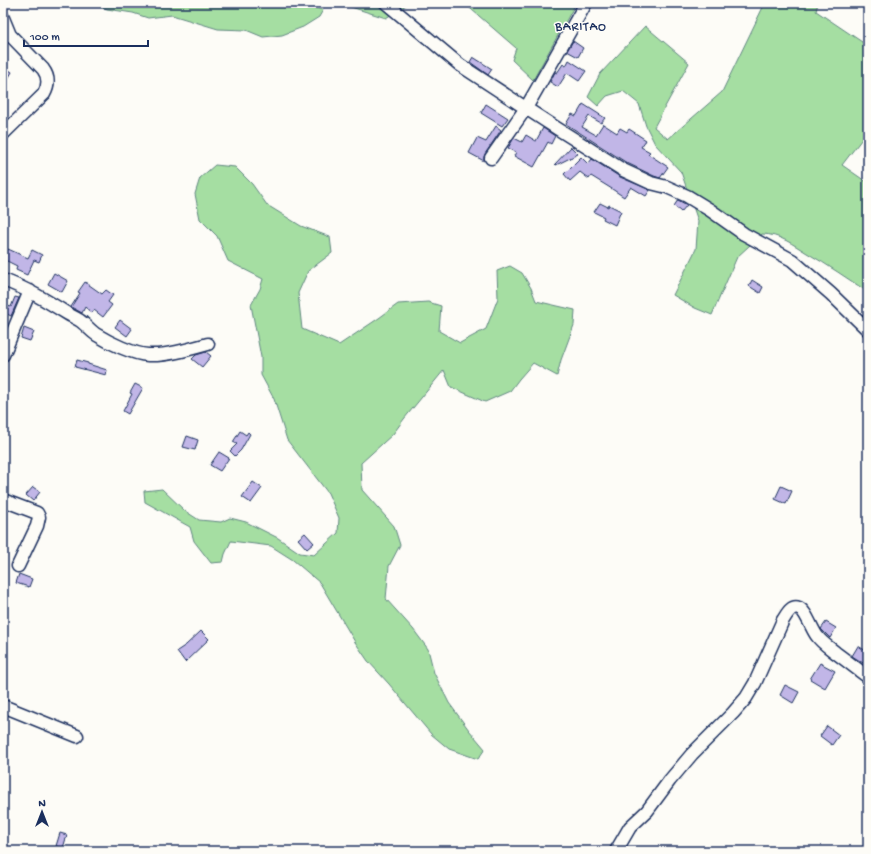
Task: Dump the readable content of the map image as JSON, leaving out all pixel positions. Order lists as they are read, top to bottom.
{
  "districts": ["BARITAO"],
  "scale_bar": "100 m",
  "north": "top"
}
